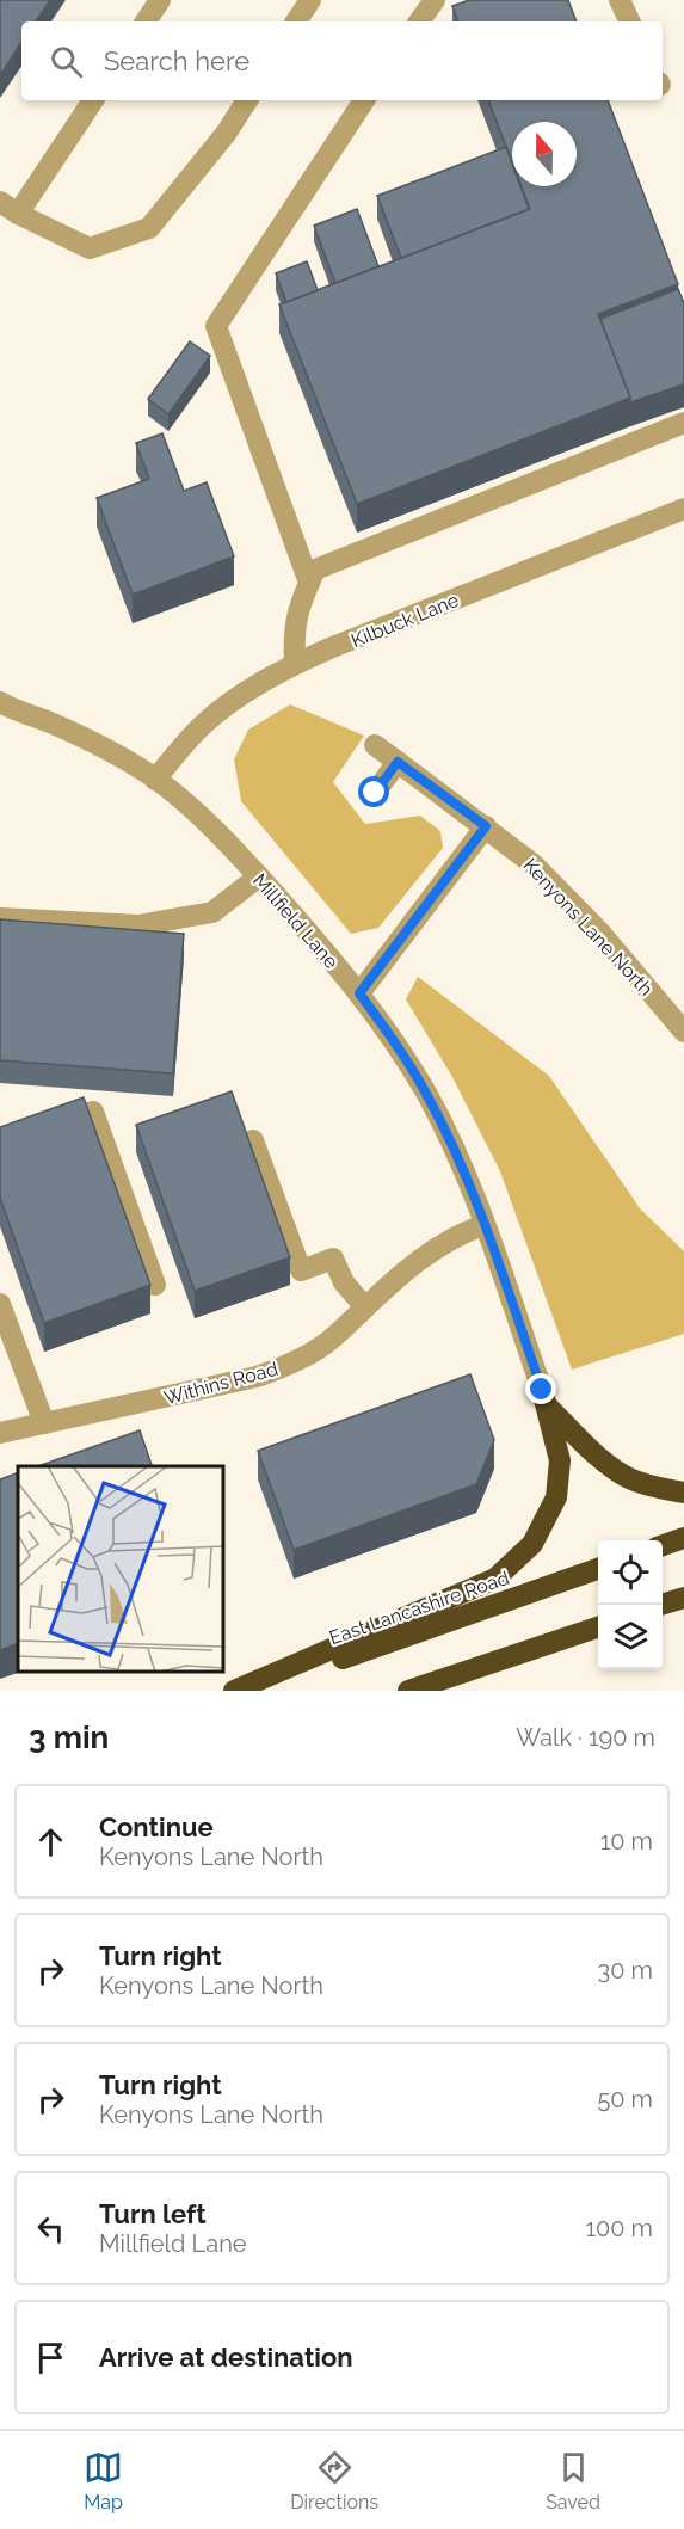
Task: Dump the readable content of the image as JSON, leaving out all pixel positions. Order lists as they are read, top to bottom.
{
  "streets": {
    "highway": ["East Lancashire Road"],
    "street": [
      "Kilbuck Lane",
      "Millfield Lane",
      "Kenyons Lane North",
      "Withins Road"
    ]
  },
  "crossings": [
    ["Kilbuck Lane", "Millfield Lane"],
    ["Millfield Lane", "Withins Road"]
  ],
  "north": "top",
  "page": {
    "search": "Search here",
    "heading": ["3 min", "Walk · 190 m"],
    "list": [
      ["Continue", "Kenyons Lane North", "10 m"],
      ["Turn right", "Kenyons Lane North", "30 m"],
      ["Turn right", "Kenyons Lane North", "50 m"],
      ["Turn left", "Millfield Lane", "100 m"],
      "Arrive at destination"
    ],
    "nav": ["Map", "Directions", "Saved"]
  }
}
